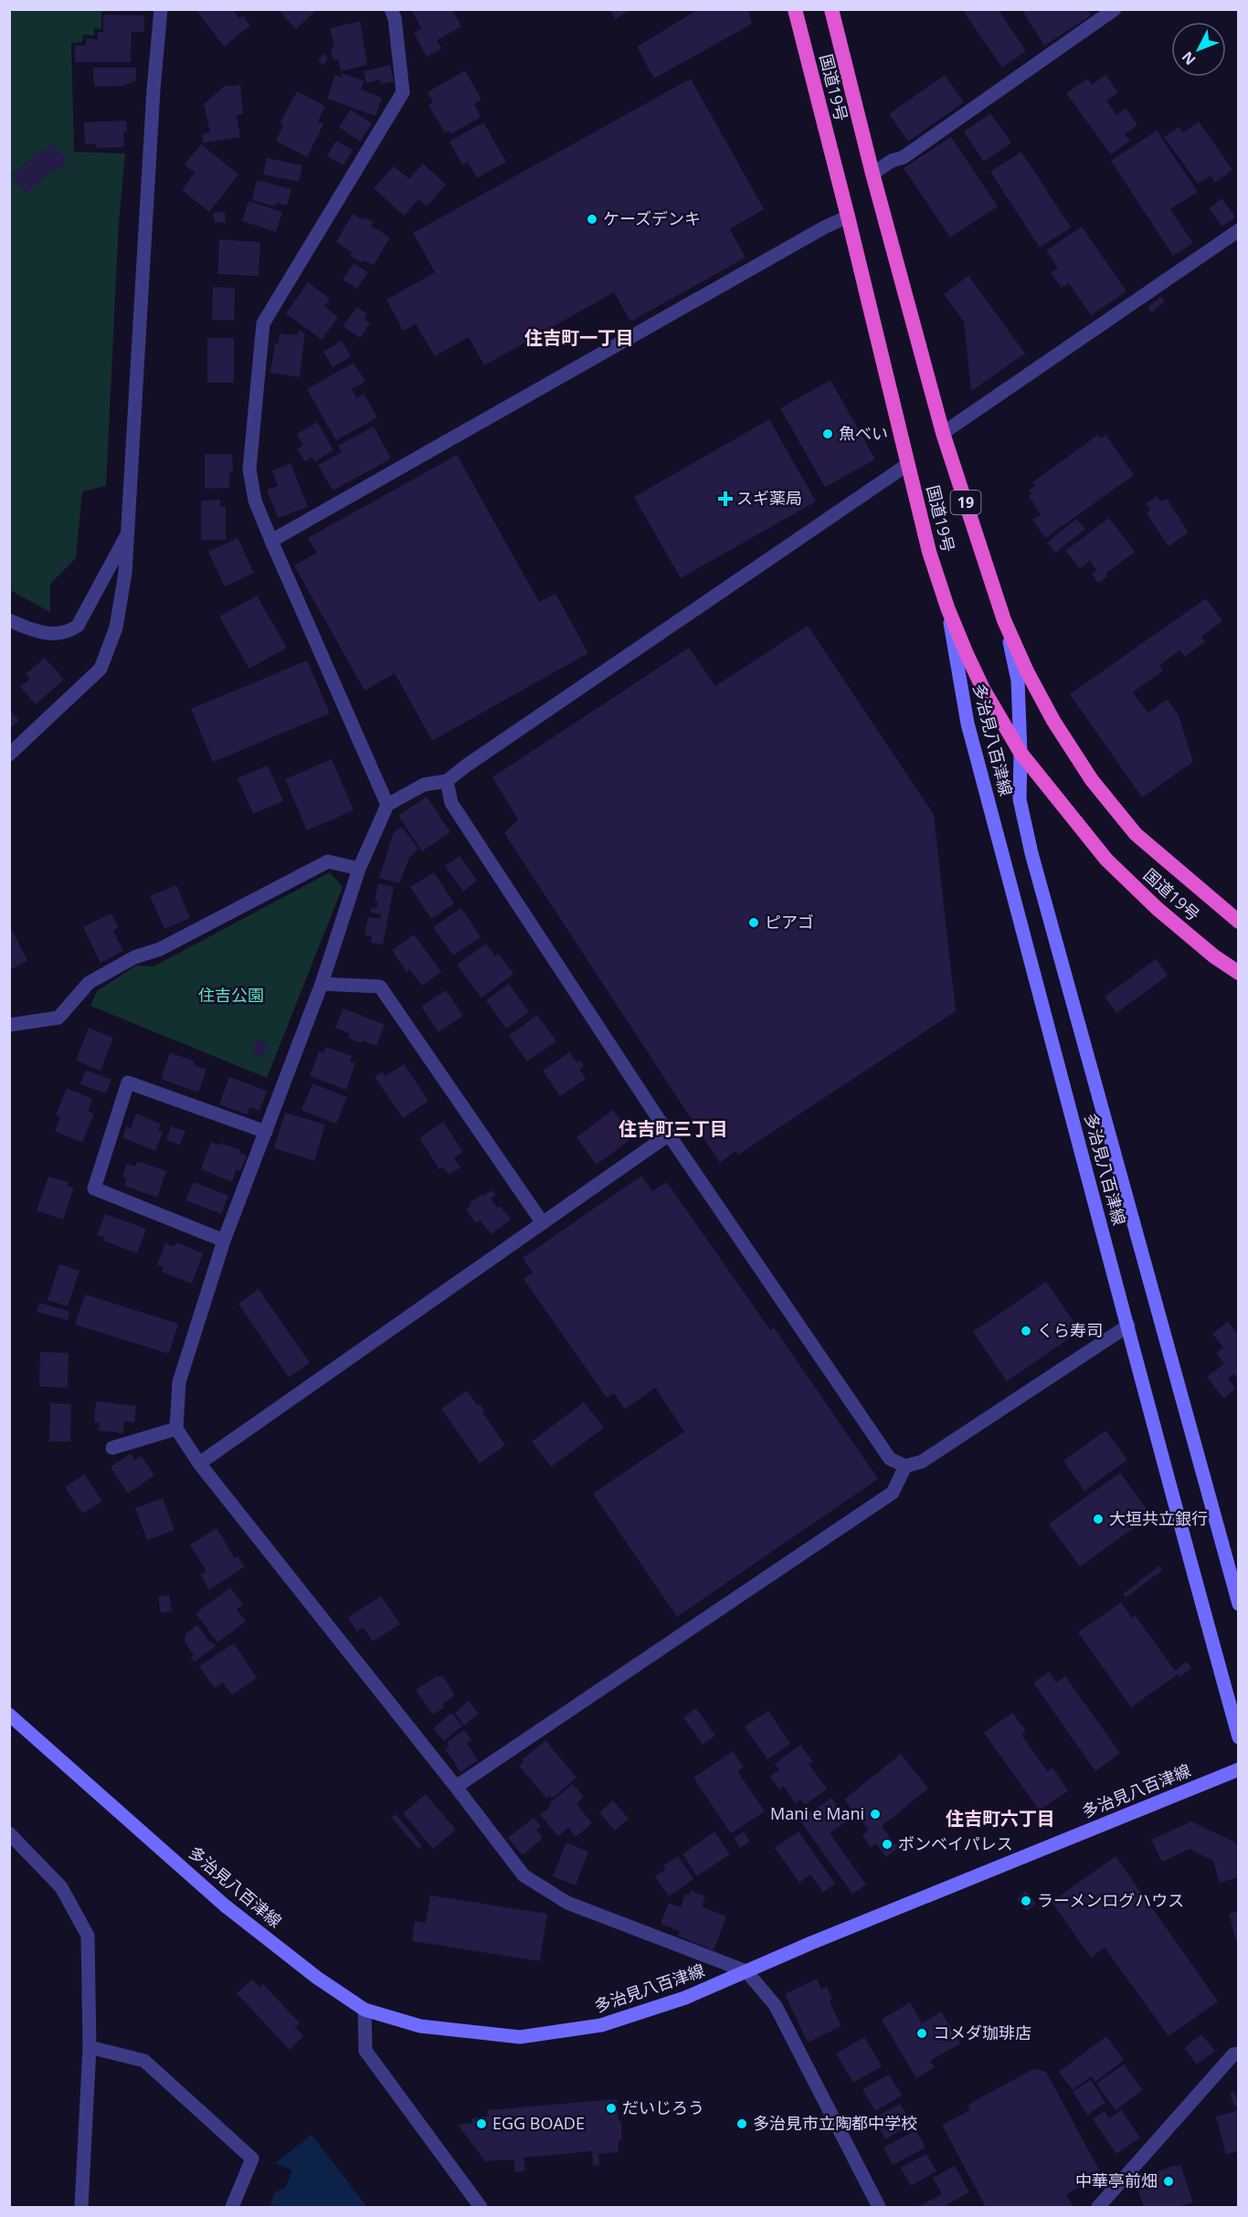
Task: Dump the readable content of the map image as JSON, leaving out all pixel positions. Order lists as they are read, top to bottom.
{
  "streets": {
    "highway": ["国道19号", "19"],
    "main road": ["多治見八百津線"]
  },
  "crossings": [
    ["国道19号", "多治見八百津線"]
  ],
  "districts": ["住吉町一丁目", "住吉町三丁目", "住吉町六丁目"],
  "parks": ["住吉公園"],
  "places": {
    "other": [
      "ケーズデンキ",
      "魚べい",
      "ピアゴ",
      "くら寿司",
      "大垣共立銀行",
      "Mani e Mani",
      "ボンベイパレス",
      "ラーメンログハウス",
      "コメダ珈琲店",
      "だいじろう",
      "EGG BOADE",
      "多治見市立陶都中学校",
      "中華亭前畑"
    ],
    "health": ["スギ薬局"]
  },
  "north": "bottom left"
}
